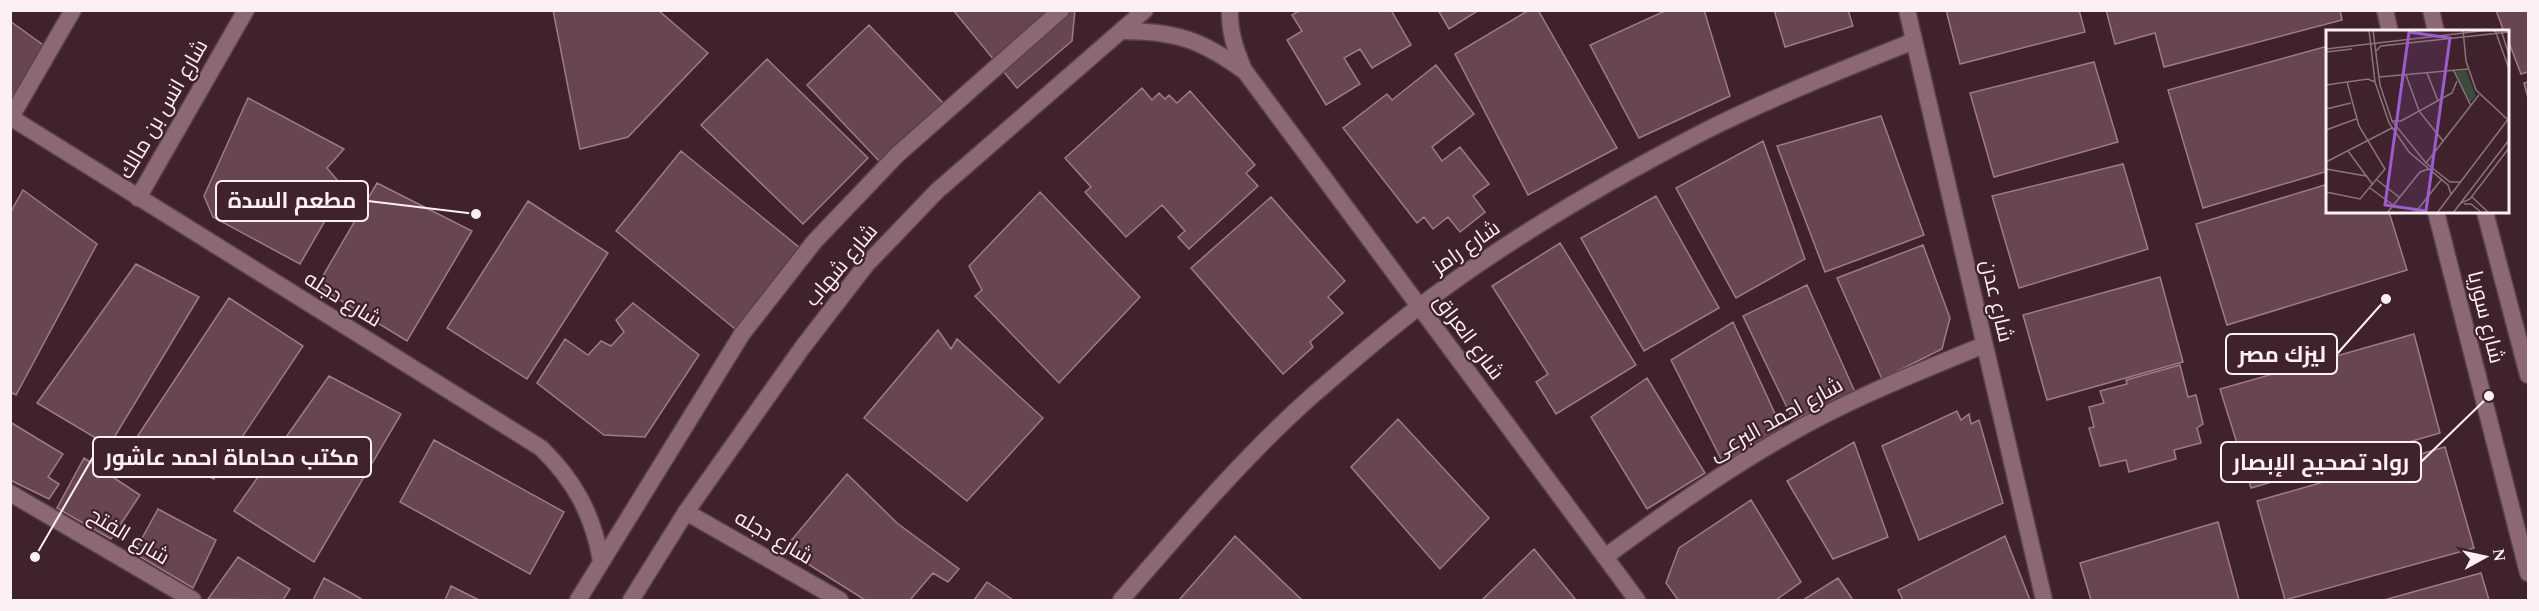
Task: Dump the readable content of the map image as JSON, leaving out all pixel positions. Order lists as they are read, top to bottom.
{
  "streets": {
    "street": [
      "شارع انس بن مالك",
      "شارع رامز",
      "شارع شهاب",
      "شارع دجله",
      "شارع عدن",
      "شارع سوريا",
      "شارع العراق",
      "شارع احمد البرعى",
      "شارع الفتح"
    ]
  },
  "crossings": [
    ["شارع انس بن مالك", "شارع دجله"],
    ["شارع رامز", "شارع عدن"],
    ["شارع رامز", "شارع العراق"],
    ["شارع شهاب", "شارع دجله"],
    ["شارع شهاب", "شارع العراق"],
    ["شارع عدن", "شارع احمد البرعى"],
    ["شارع العراق", "شارع احمد البرعى"]
  ],
  "places": [
    "مطعم السدة",
    "ليزك مصر",
    "رواد تصحيح الإبصار",
    "مكتب محاماة احمد عاشور"
  ],
  "north": "right"
}
